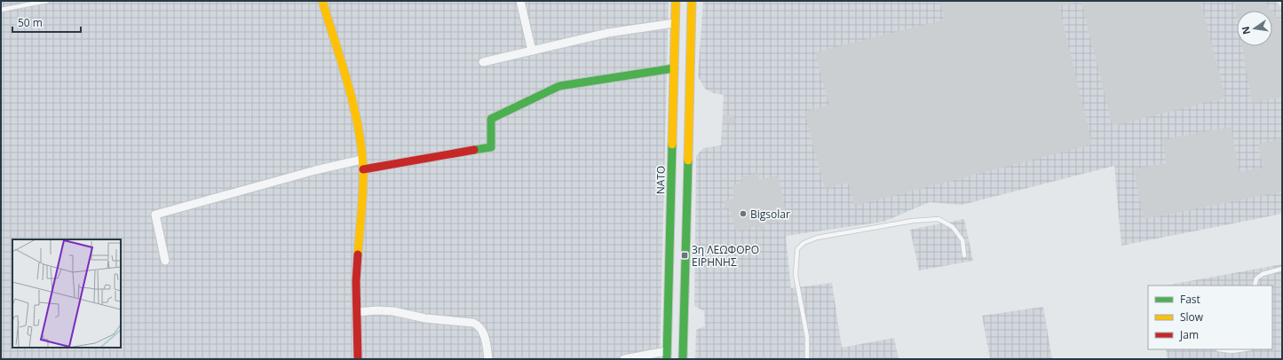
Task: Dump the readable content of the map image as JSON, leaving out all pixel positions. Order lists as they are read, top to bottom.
{
  "streets": {
    "street": ["ΝΑΤΟ"]
  },
  "places": {
    "other": ["Bigsolar"],
    "transit": ["3η ΛΕΩΦΟΡΟ ΕΙΡΗΝΗΣ"]
  },
  "legend": ["Fast", "Slow", "Jam"],
  "scale_bar": "50 m",
  "north": "left"
}
